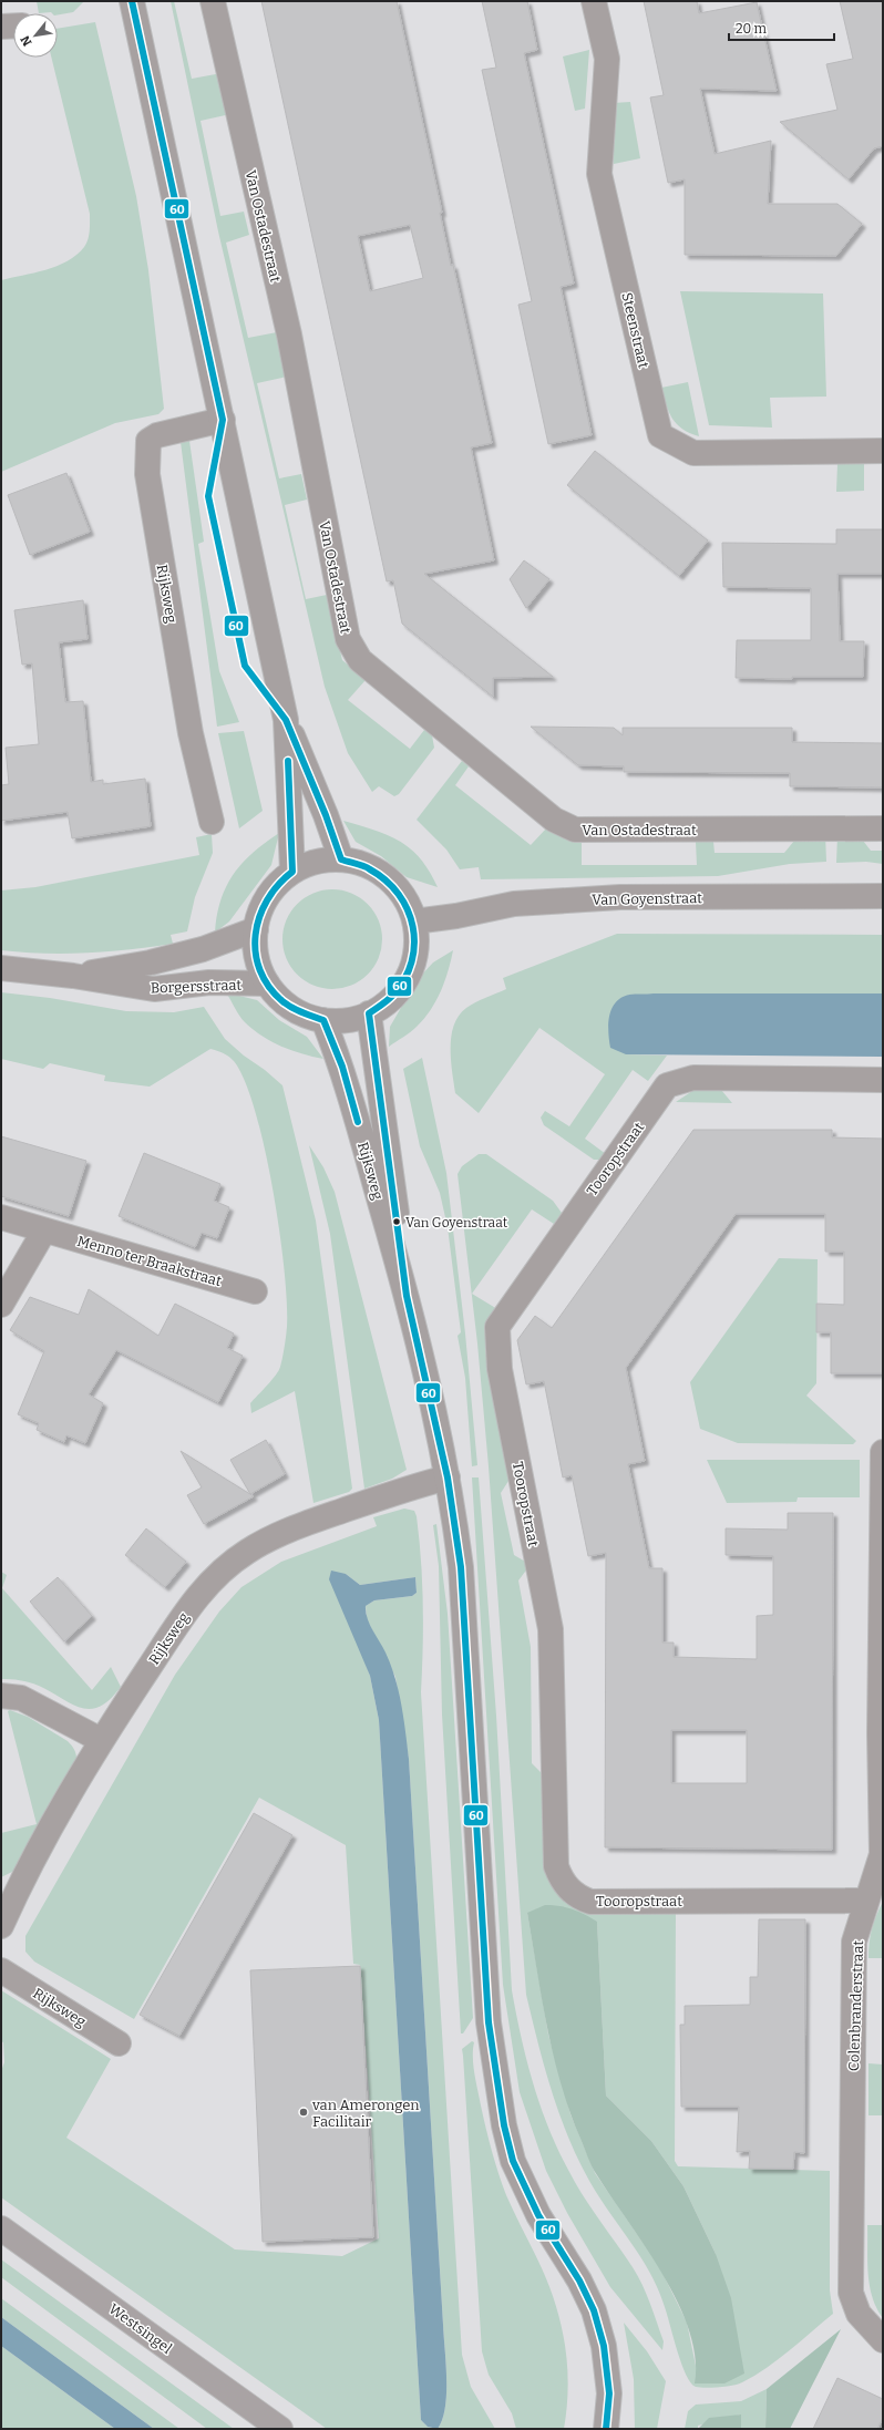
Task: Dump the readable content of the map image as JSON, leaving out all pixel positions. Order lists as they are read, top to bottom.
{
  "streets": {
    "main road": ["Westsingel"],
    "street": [
      "Van Ostadestraat",
      "Steenstraat",
      "Rijksweg",
      "Van Goyenstraat",
      "Borgersstraat",
      "Tooropstraat",
      "Menno ter Braakstraat",
      "Colenbranderstraat"
    ]
  },
  "crossings": [
    ["Tooropstraat", "Colenbranderstraat"]
  ],
  "places": ["Van Goyenstraat", "van Amerongen Facilitair"],
  "lines": ["transit line 60"],
  "scale_bar": "20 m",
  "north": "bottom left"
}
